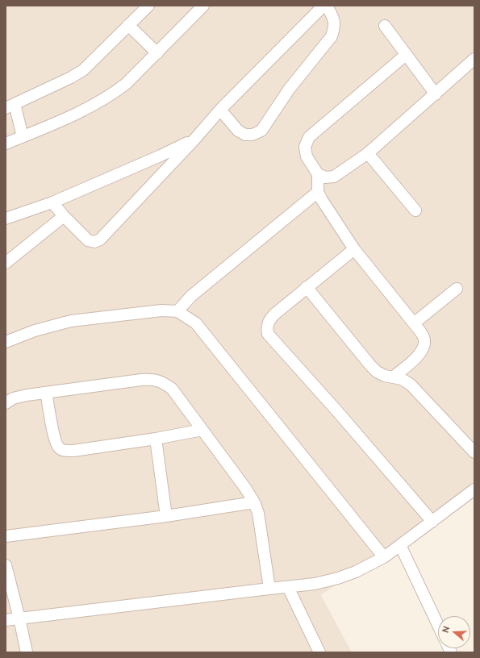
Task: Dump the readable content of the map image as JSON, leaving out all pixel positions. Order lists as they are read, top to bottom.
{
  "north": "left"
}
